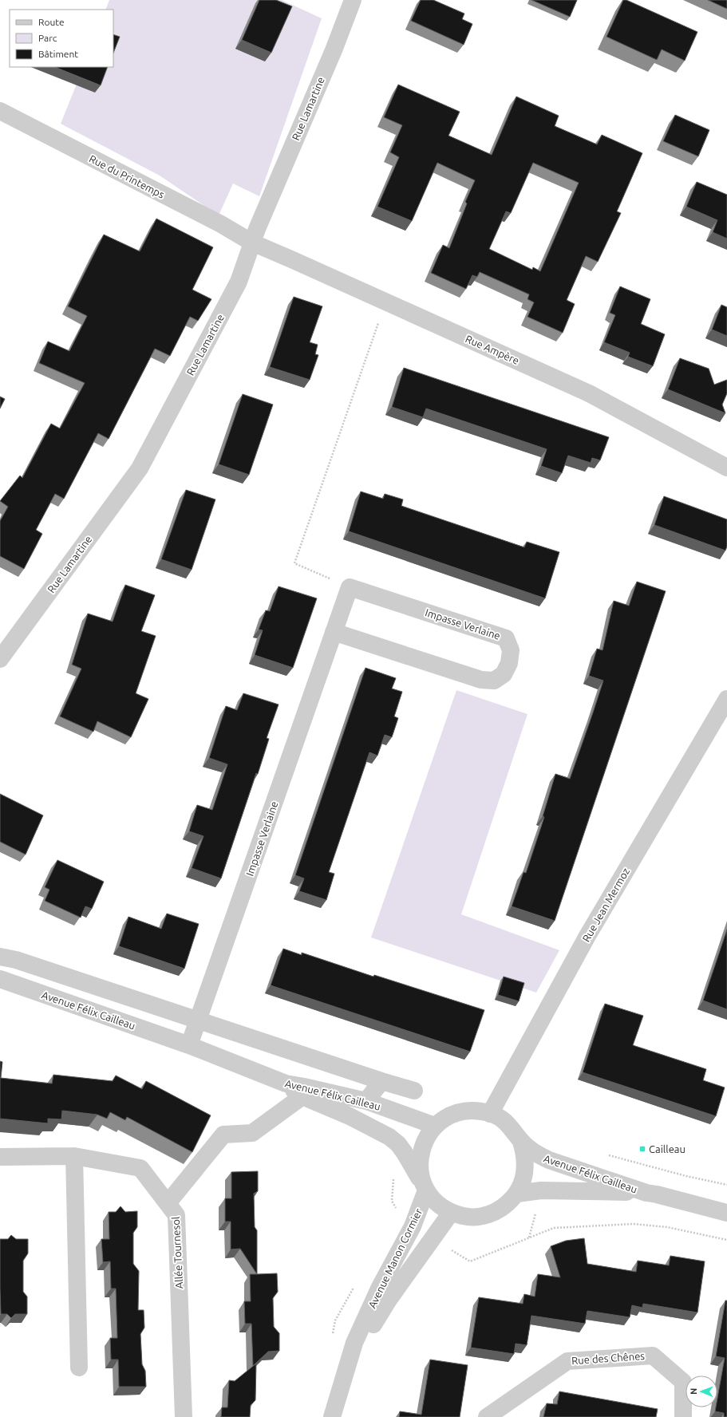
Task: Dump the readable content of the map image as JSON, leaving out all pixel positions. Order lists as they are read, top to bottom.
{
  "streets": {
    "street": [
      "Rue Lamartine",
      "Rue du Printemps",
      "Rue Ampère",
      "Impasse Verlaine",
      "Rue Jean Mermoz",
      "Avenue Félix Cailleau",
      "Allée Tournesol",
      "Avenue Manon Cormier",
      "Rue des Chênes"
    ]
  },
  "crossings": [
    ["Rue Lamartine", "Rue du Printemps"],
    ["Rue Lamartine", "Rue Ampère"],
    ["Rue du Printemps", "Rue Ampère"],
    ["Impasse Verlaine", "Avenue Félix Cailleau"],
    ["Rue Jean Mermoz", "Avenue Félix Cailleau"],
    ["Rue Jean Mermoz", "Avenue Manon Cormier"],
    ["Avenue Félix Cailleau", "Avenue Manon Cormier"]
  ],
  "places": {
    "transit": ["Cailleau"]
  },
  "legend": ["Route", "Parc", "Bâtiment"],
  "north": "left"
}
